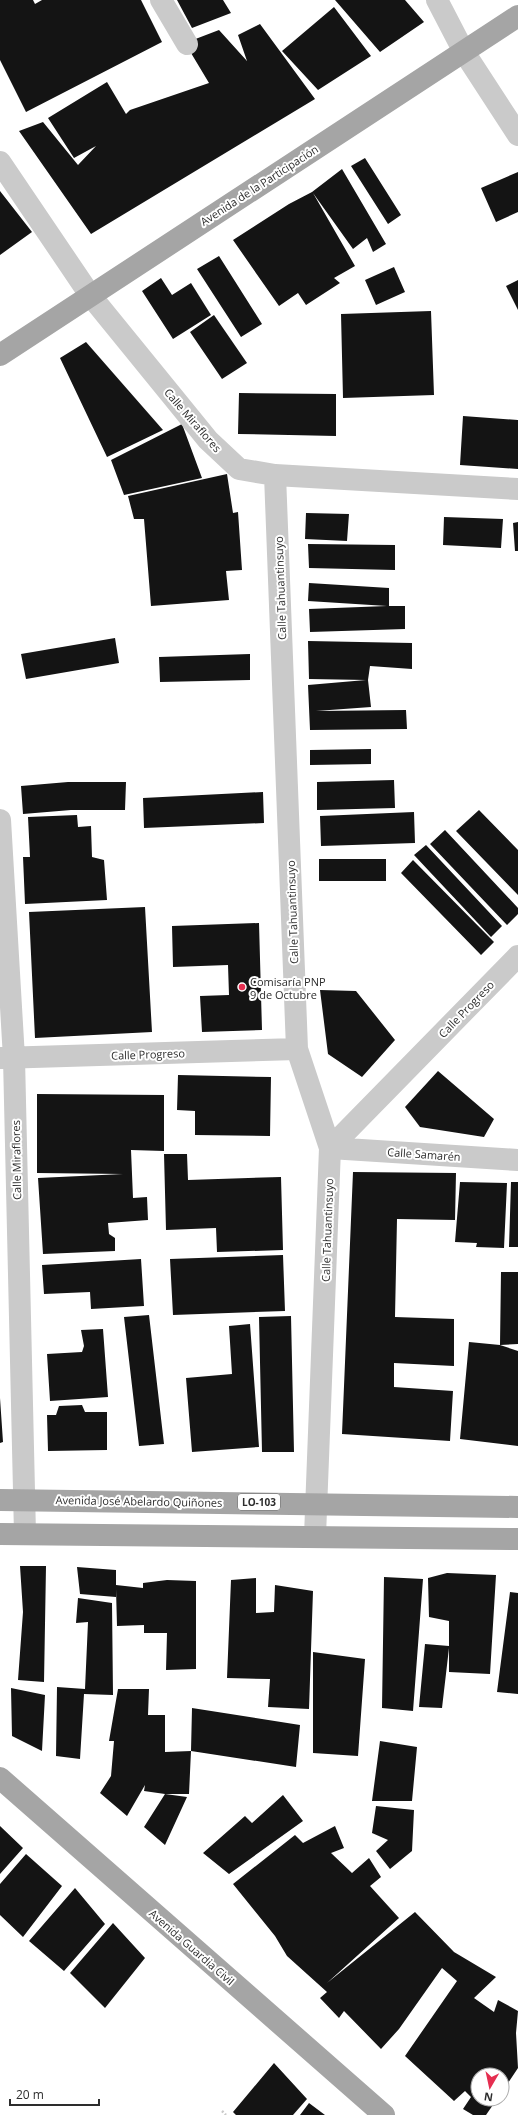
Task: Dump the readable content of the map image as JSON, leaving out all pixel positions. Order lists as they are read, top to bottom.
{
  "streets": {
    "main road": [
      "Avenida de la Participación",
      "Avenida José Abelardo Quiñones",
      "LO-103",
      "Avenida Guardia Civil"
    ],
    "street": [
      "Calle Miraflores",
      "Calle Tahuantinsuyo",
      "Calle Progreso",
      "Calle Samarén"
    ]
  },
  "crossings": [
    ["Avenida de la Participación", "Calle Miraflores"],
    ["Calle Miraflores", "Calle Tahuantinsuyo"],
    ["Calle Miraflores", "Calle Progreso"],
    ["Calle Miraflores", "Avenida José Abelardo Quiñones"],
    ["Calle Tahuantinsuyo", "Calle Progreso"],
    ["Calle Tahuantinsuyo", "Calle Samarén"],
    ["Calle Tahuantinsuyo", "Avenida José Abelardo Quiñones"],
    ["Calle Progreso", "Calle Samarén"]
  ],
  "places": ["Comisaría PNP 9 de Octubre"],
  "scale_bar": "20 m",
  "north": "bottom"
}
